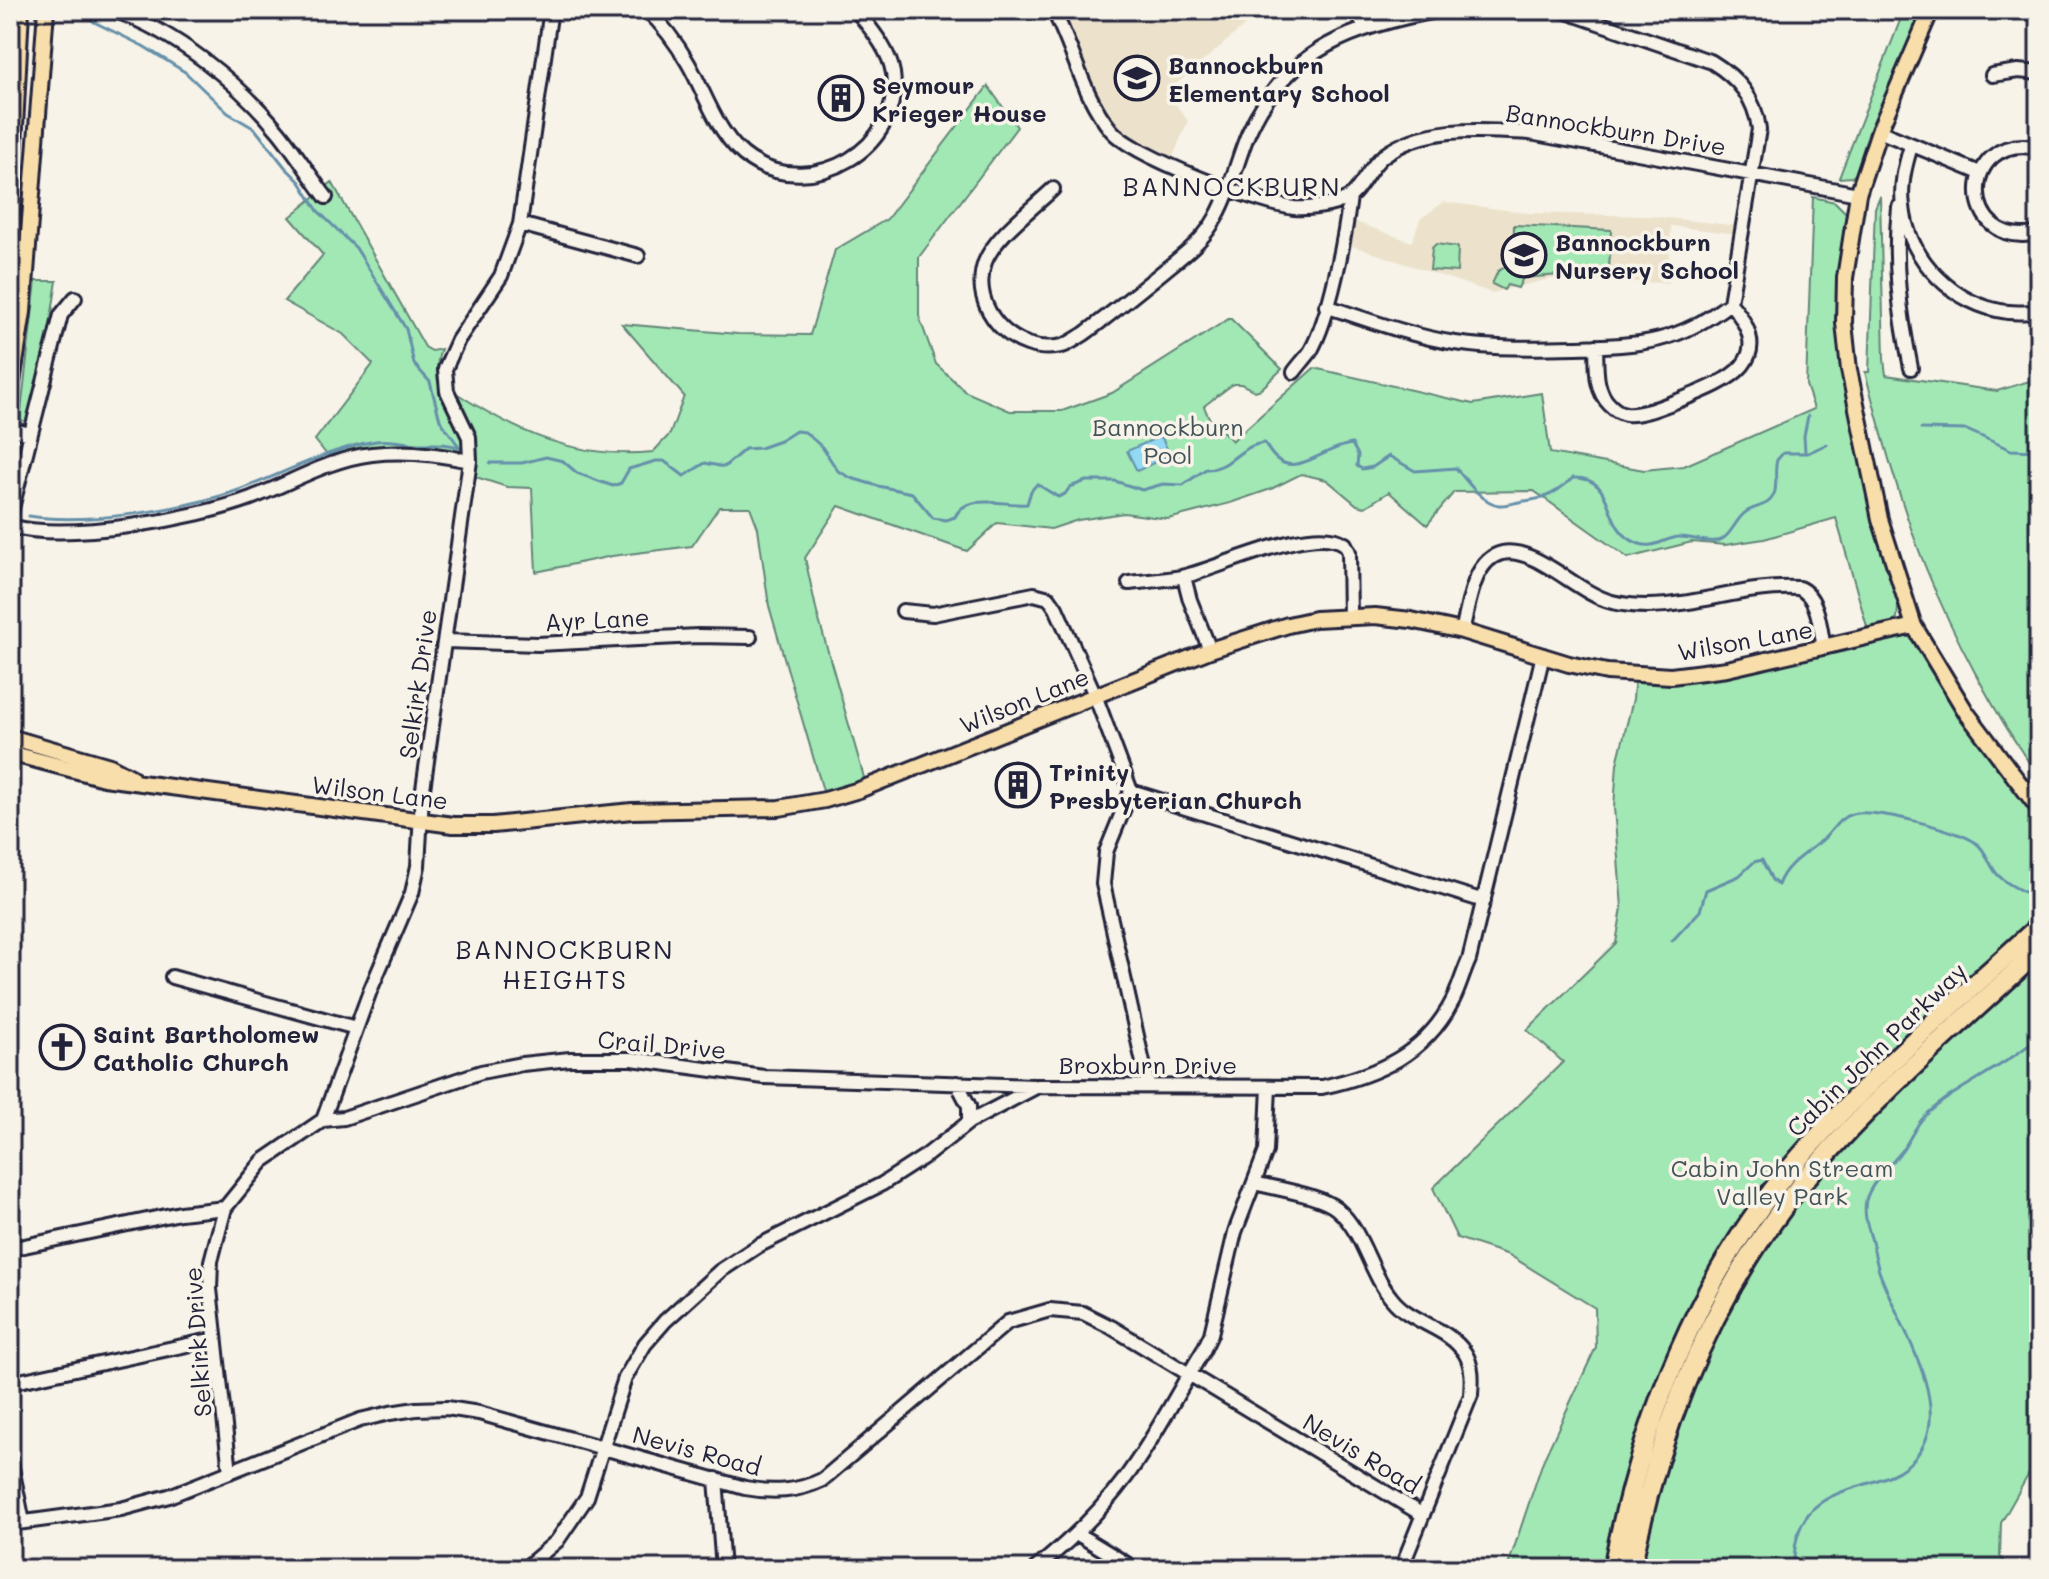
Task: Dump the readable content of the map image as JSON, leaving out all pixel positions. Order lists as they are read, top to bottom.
{
  "streets": {
    "highway": ["Cabin John Parkway"],
    "main road": ["Wilson Lane"],
    "street": [
      "Bannockburn Drive",
      "Ayr Lane",
      "Selkirk Drive",
      "Crail Drive",
      "Broxburn Drive",
      "Nevis Road"
    ]
  },
  "crossings": [
    ["Ayr Lane", "Selkirk Drive"],
    ["Wilson Lane", "Selkirk Drive"],
    ["Wilson Lane", "Broxburn Drive"],
    ["Selkirk Drive", "Crail Drive"],
    ["Selkirk Drive", "Nevis Road"],
    ["Crail Drive", "Broxburn Drive"],
    ["Broxburn Drive", "Nevis Road"]
  ],
  "districts": ["BANNOCKBURN", "BANNOCKBURN HEIGHTS"],
  "parks": ["Bannockburn Pool", "Cabin John Stream Valley Park"],
  "places": {
    "school or university": ["Bannockburn Elementary School", "Bannockburn Nursery School"],
    "building": ["Seymour Krieger House", "Trinity Presbyterian Church"],
    "church": ["Saint Bartholomew Catholic Church"]
  }
}
